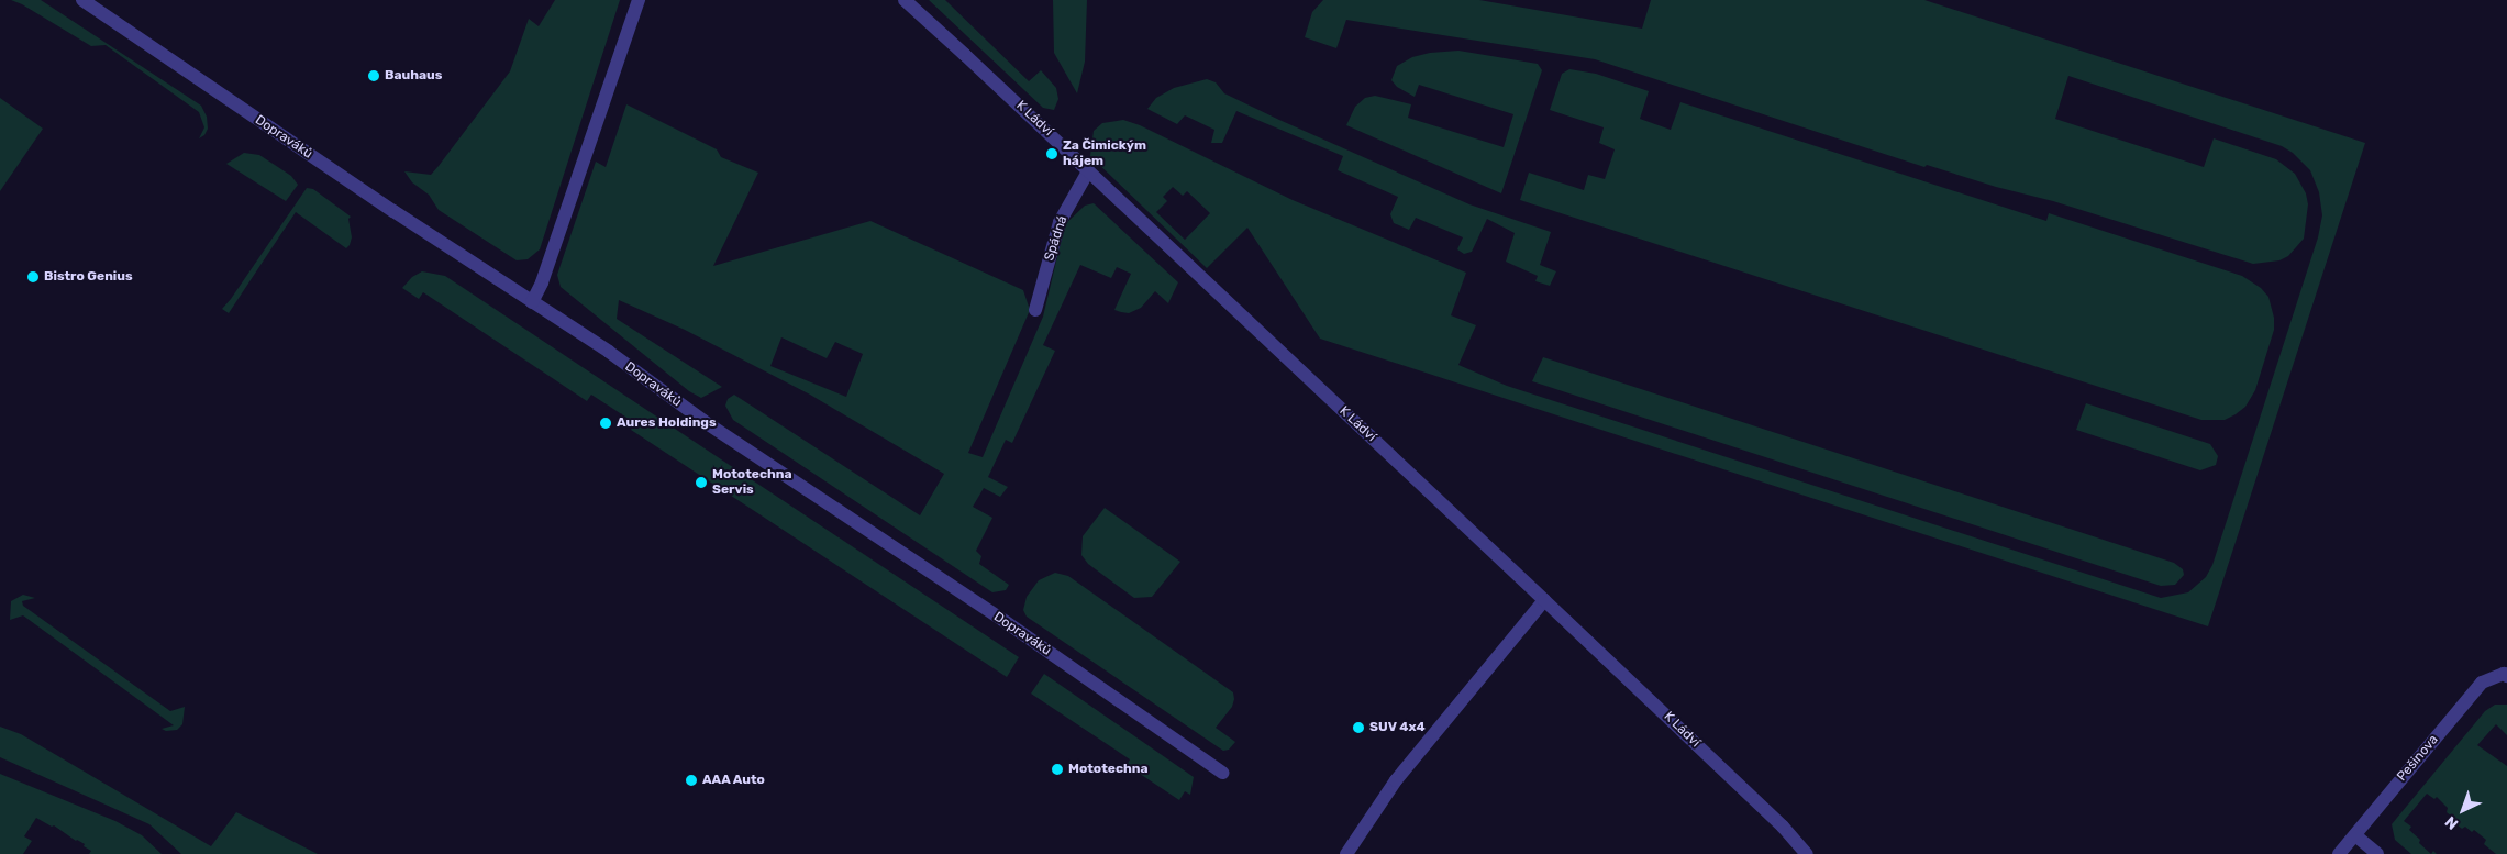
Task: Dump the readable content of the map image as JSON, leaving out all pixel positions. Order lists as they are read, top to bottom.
{
  "streets": {
    "street": [
      "K Ládví",
      "Dopraváků",
      "Spádná",
      "Pešinova"
    ]
  },
  "crossings": [
    ["K Ládví", "Spádná"]
  ],
  "places": [
    "Bauhaus",
    "Za Čimickým hájem",
    "Bistro Genius",
    "Aures Holdings",
    "Mototechna Servis",
    "SUV 4x4",
    "Mototechna",
    "AAA Auto"
  ],
  "north": "bottom left"
}
